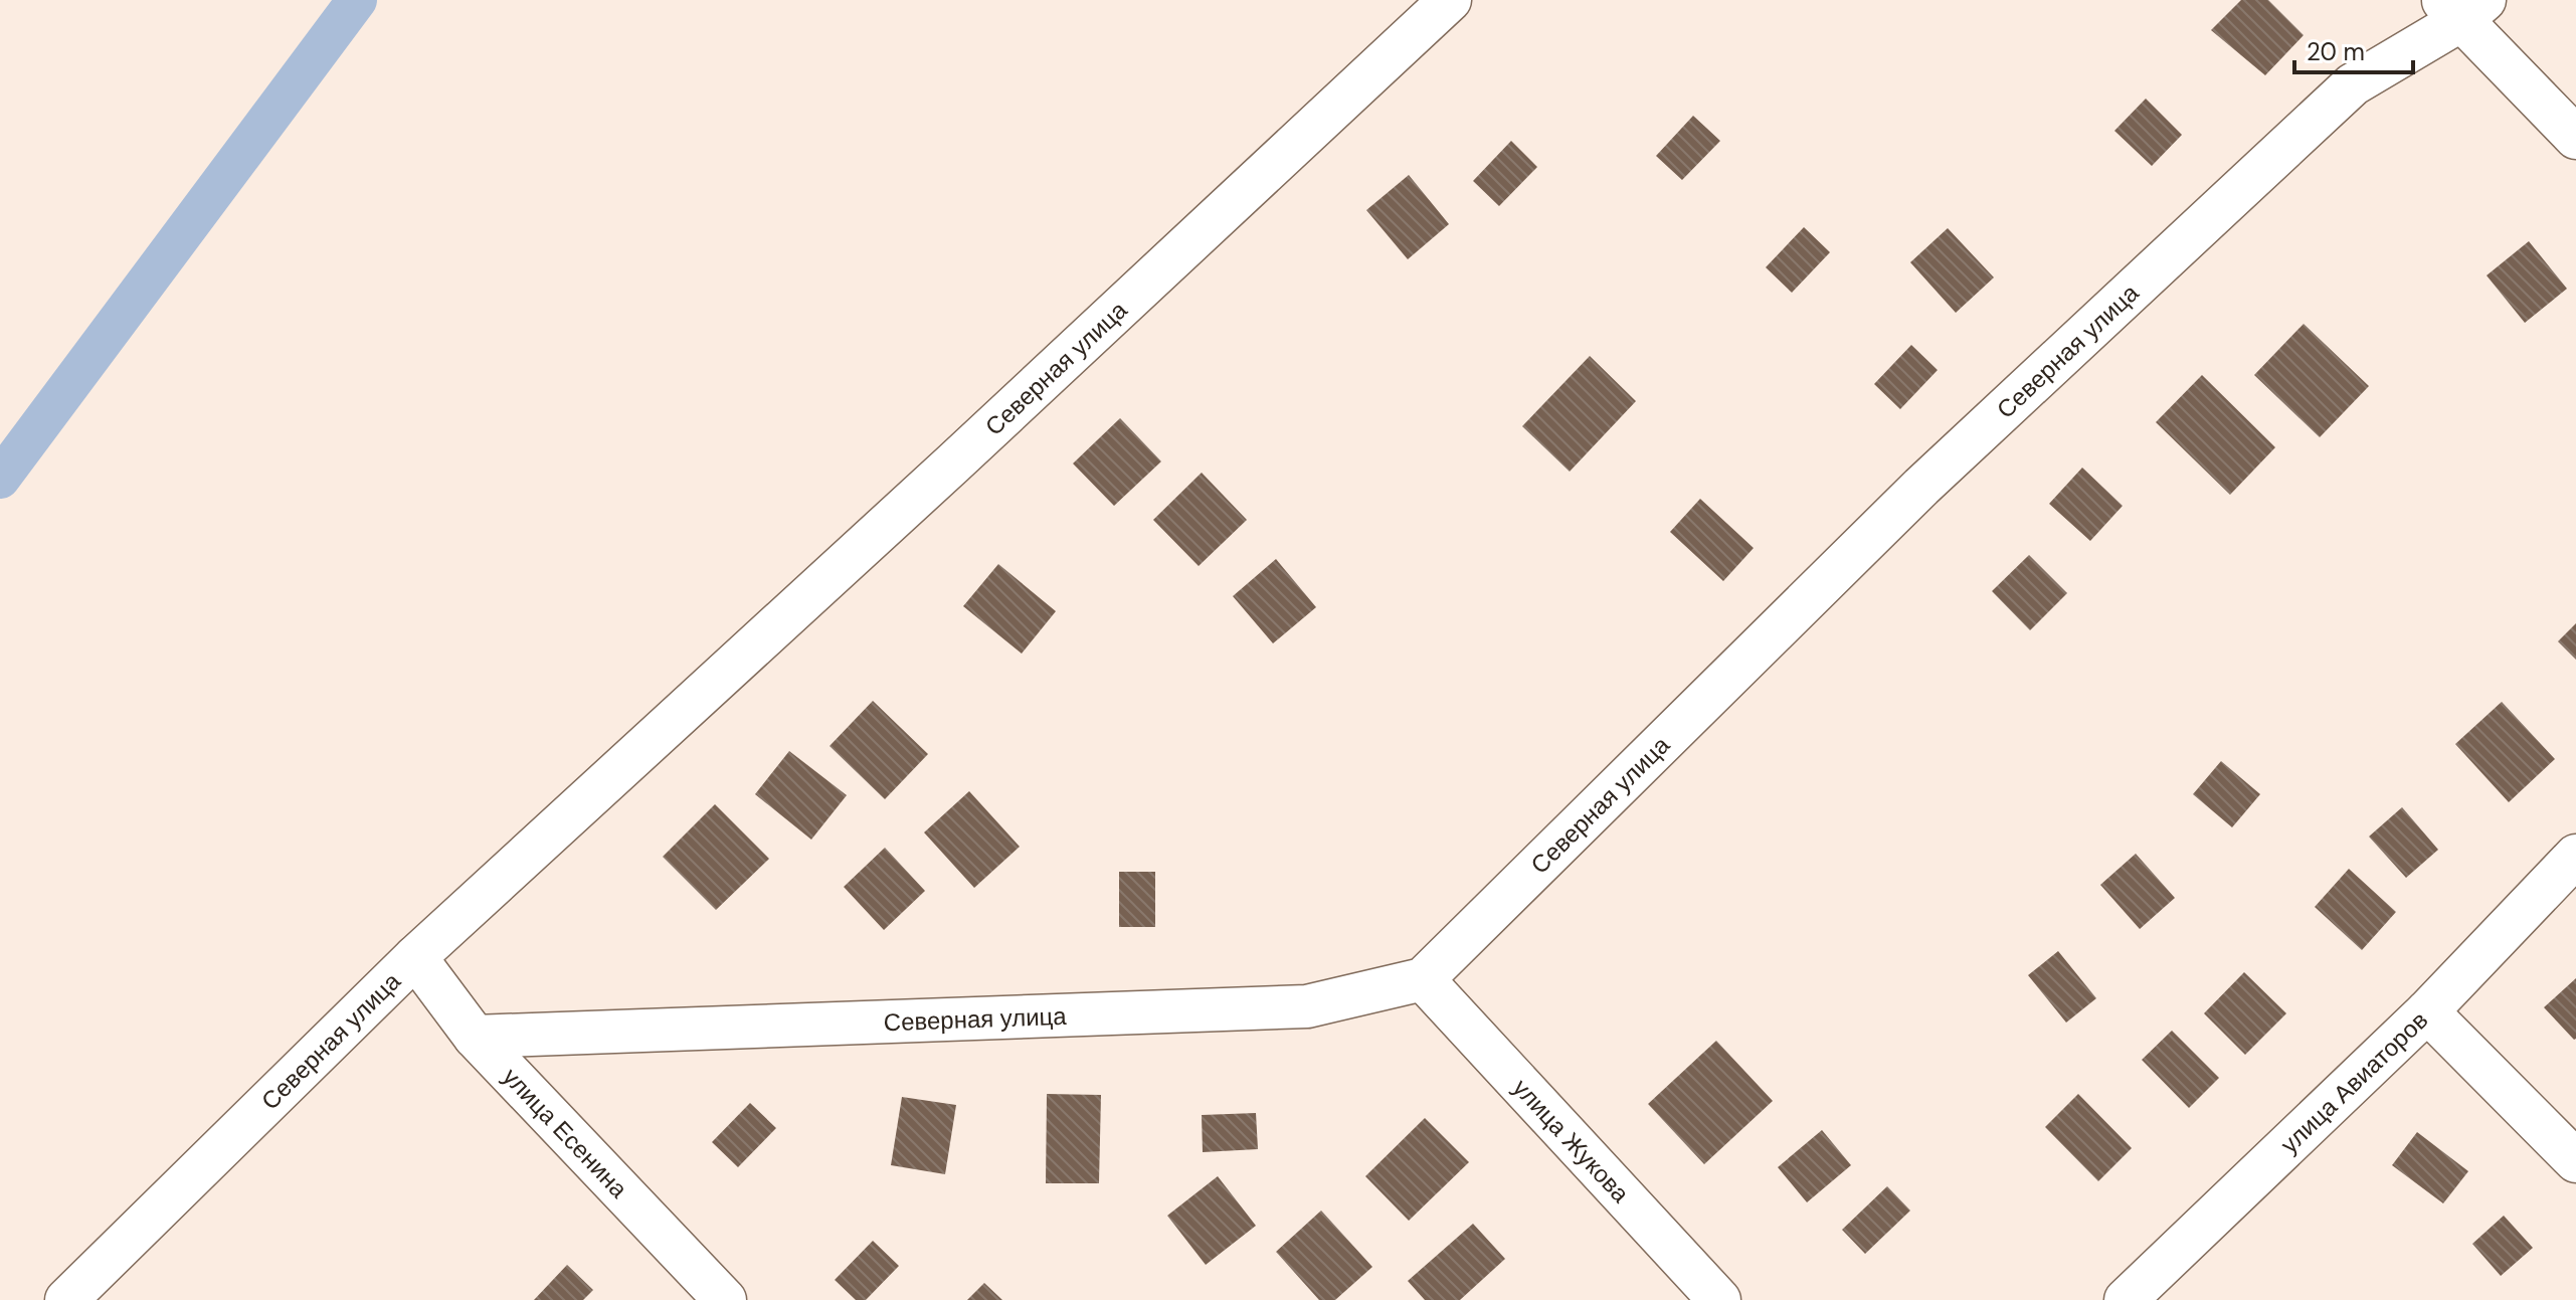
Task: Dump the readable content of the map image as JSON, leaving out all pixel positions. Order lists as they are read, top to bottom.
{
  "streets": {
    "street": [
      "Северная улица",
      "улица Авиаторов",
      "улица Есенина",
      "улица Жукова"
    ]
  },
  "crossings": [
    ["Северная улица", "улица Есенина"],
    ["Северная улица", "улица Жукова"]
  ],
  "scale_bar": "20 m"
}
